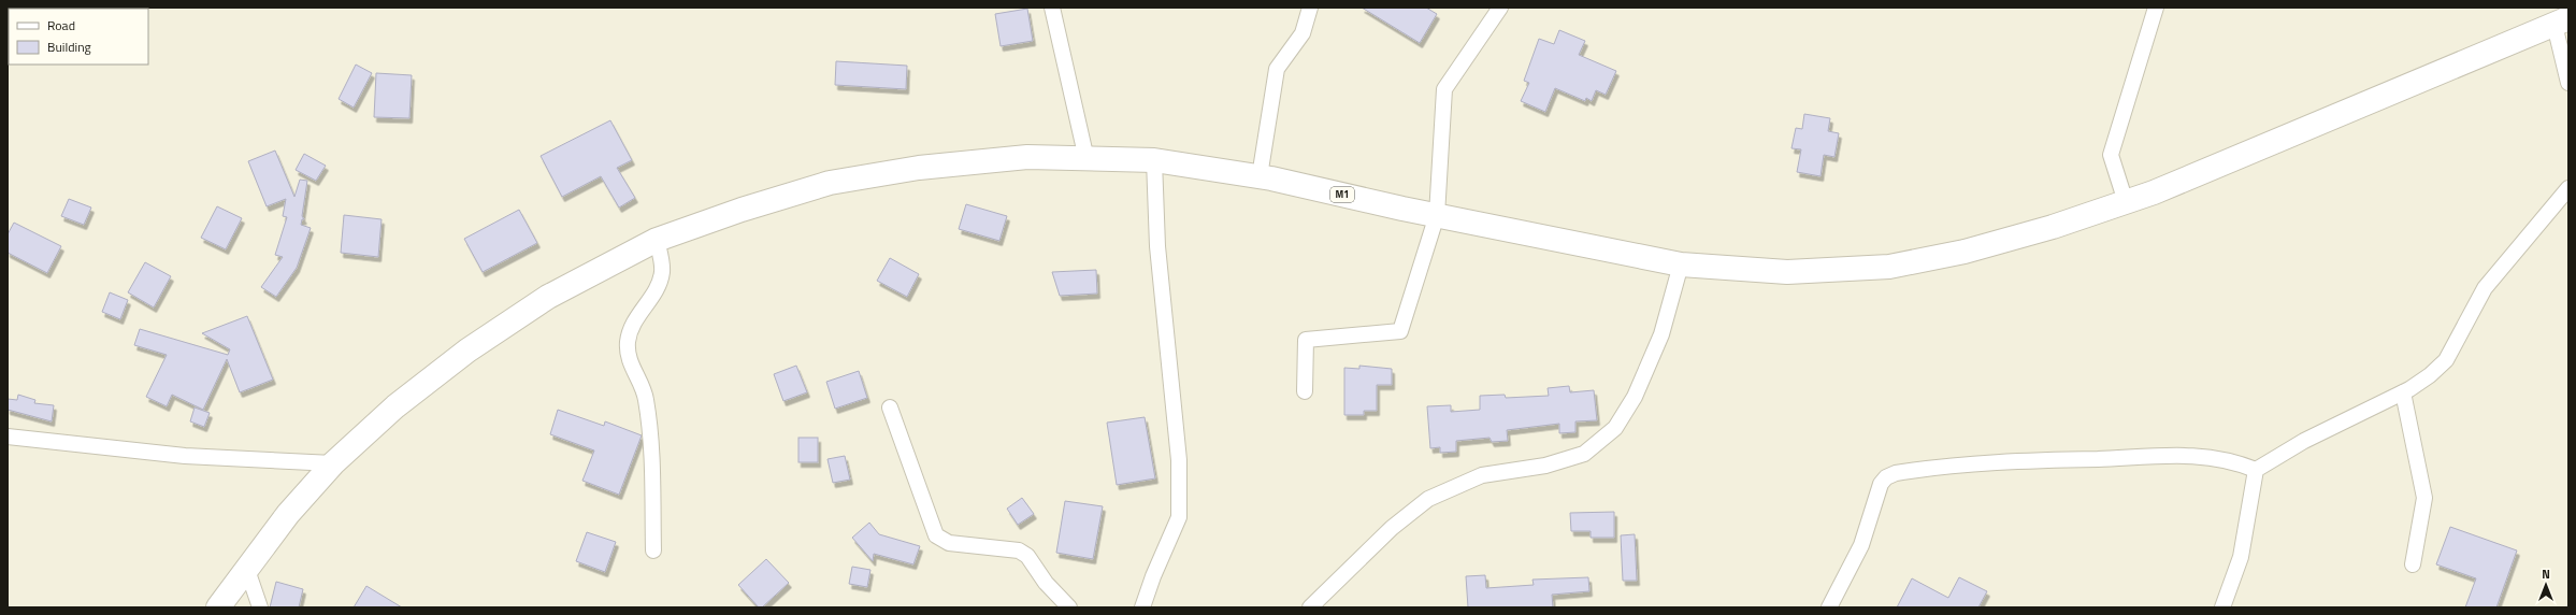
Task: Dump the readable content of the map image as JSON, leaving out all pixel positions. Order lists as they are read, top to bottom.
{
  "streets": {
    "highway": ["M1"]
  },
  "legend": ["Road", "Building"],
  "north": "top"
}
